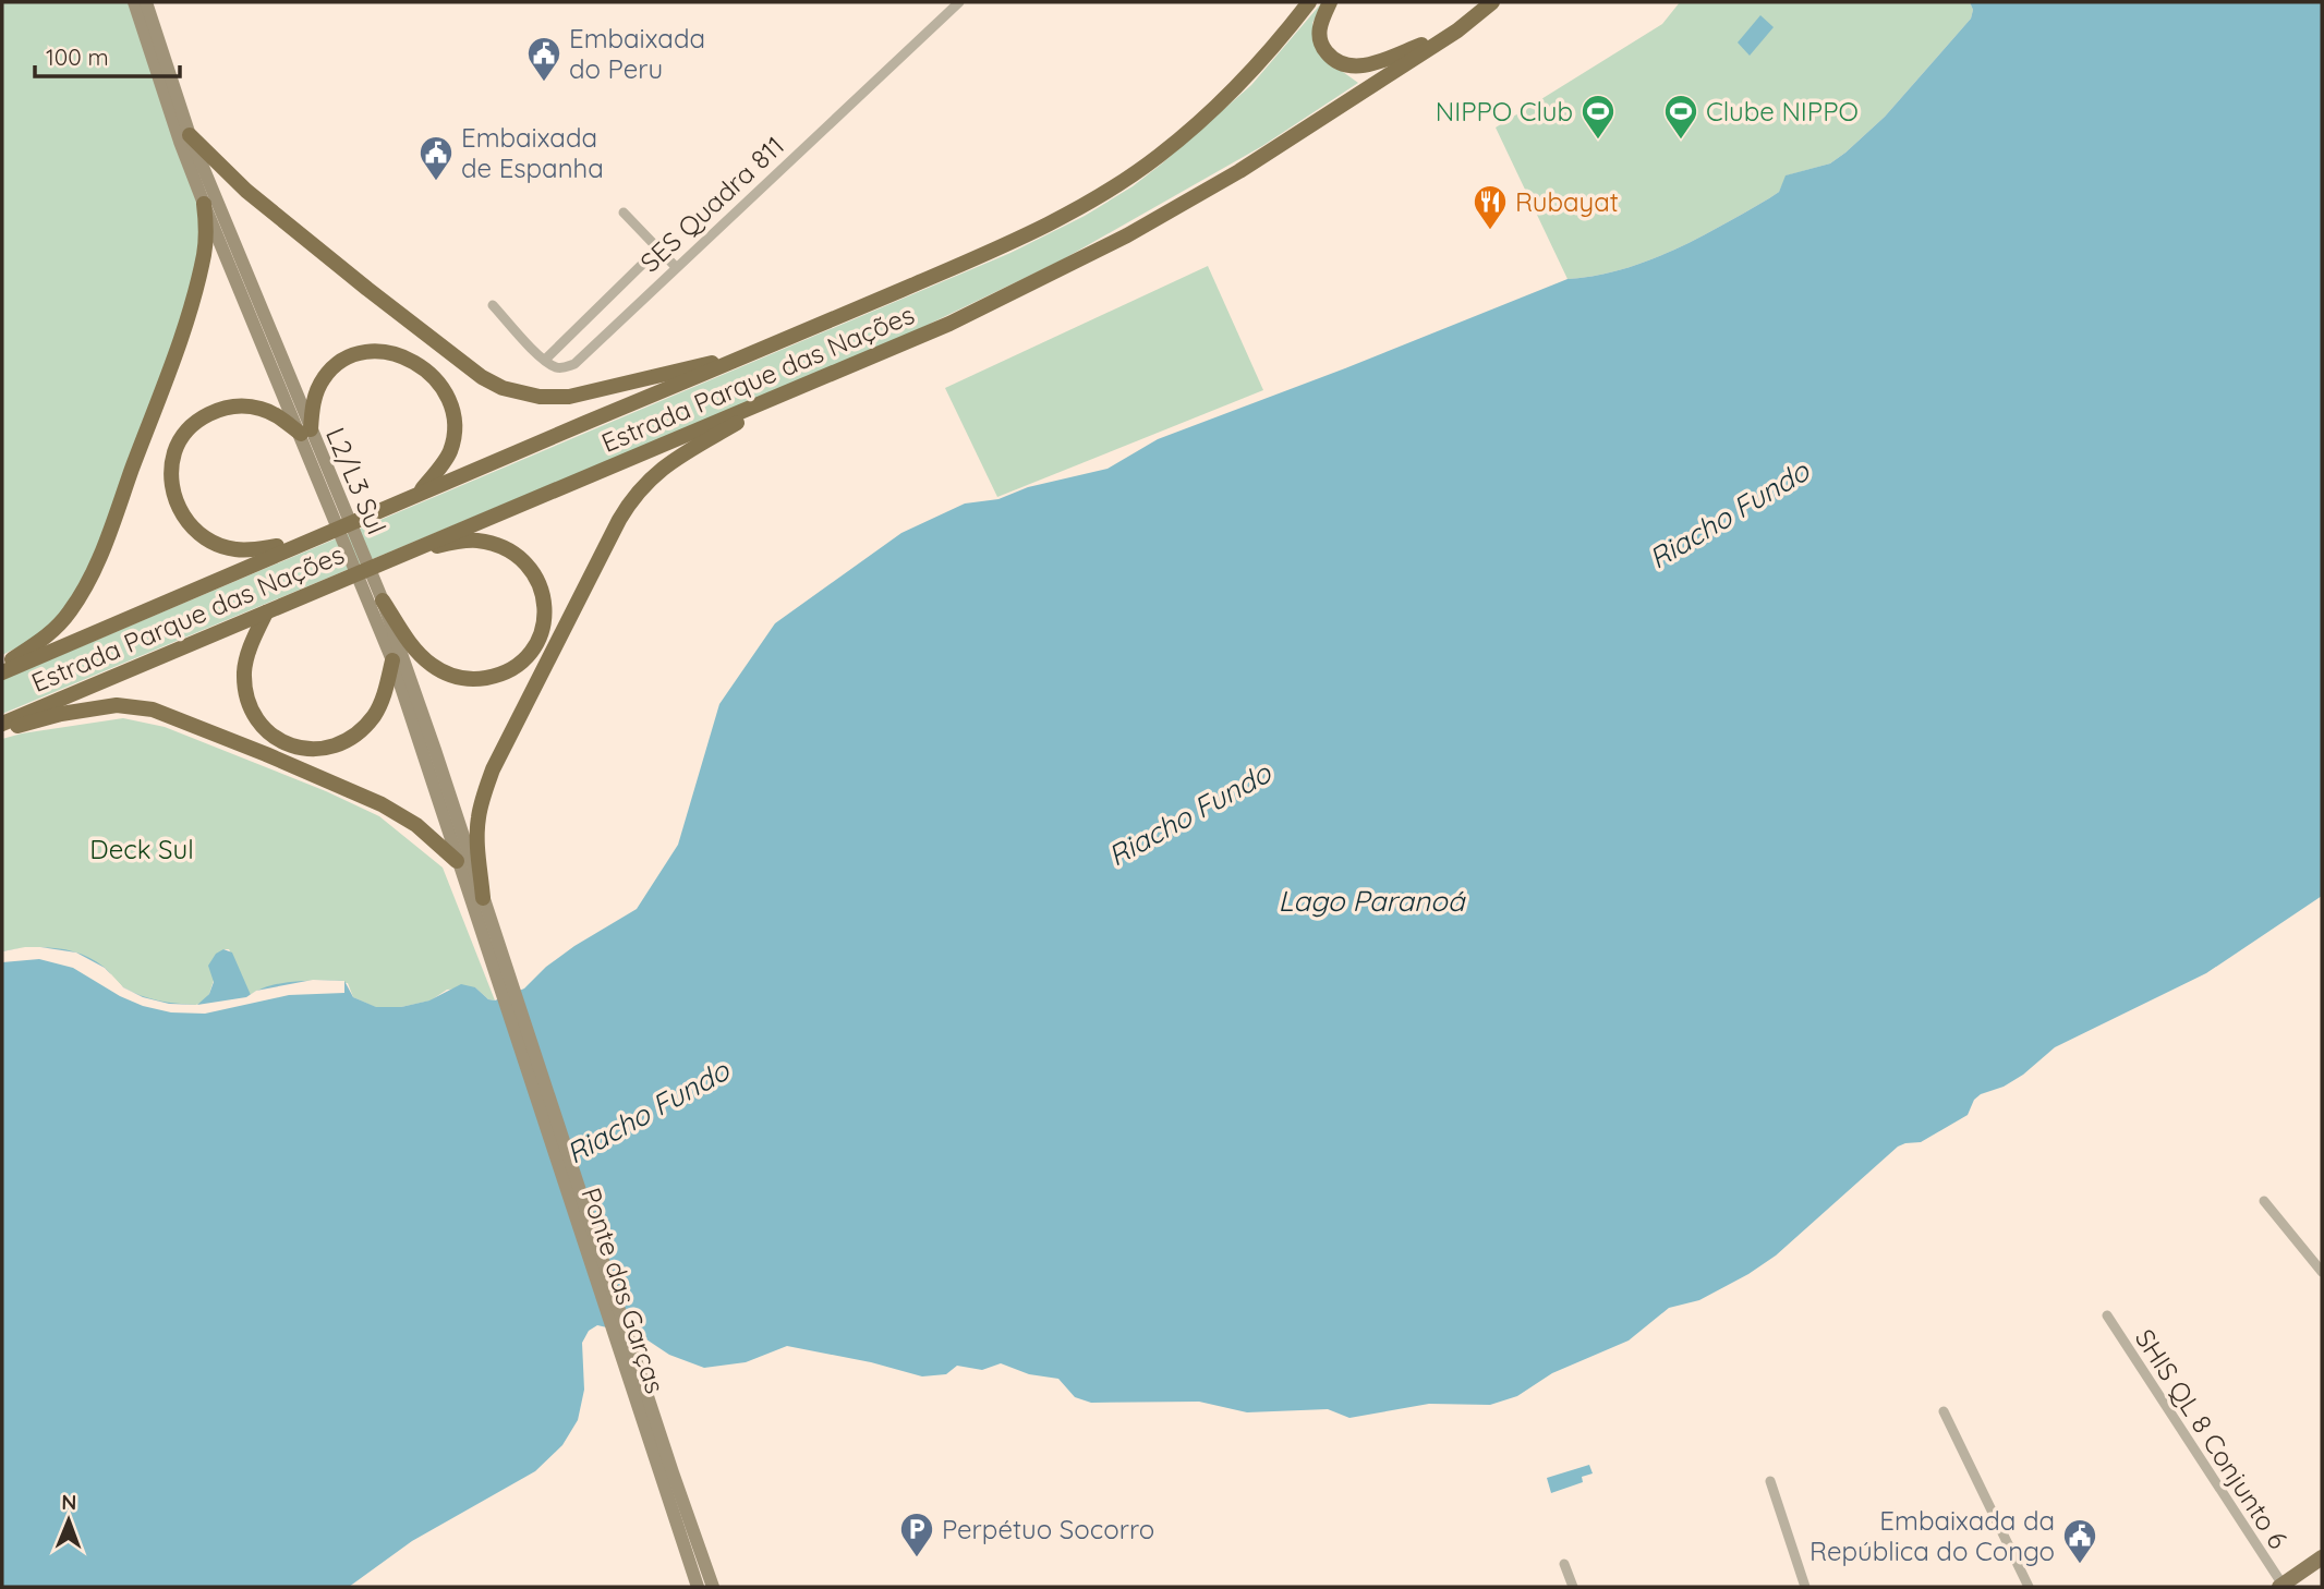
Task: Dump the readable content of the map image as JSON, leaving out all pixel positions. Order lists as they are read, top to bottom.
{
  "streets": {
    "highway": ["Estrada Parque das Nações"],
    "main road": ["L2/L3 Sul", "Ponte das Garças"],
    "street": ["SES Quadra 811", "SHIS QL 8 Conjunto 6"]
  },
  "crossings": [
    ["L2/L3 Sul", "Ponte das Garças"]
  ],
  "water": ["Riacho Fundo", "Lago Paranoá"],
  "parks": ["Deck Sul"],
  "places": {
    "public building": ["Embaixada do Peru", "Embaixada de Espanha", "Embaixada da República do Congo"],
    "sports": ["NIPPO Club", "Clube NIPPO"],
    "restaurant": ["Rubayat"],
    "parking": ["Perpétuo Socorro"]
  },
  "scale_bar": "100 m",
  "north": "top"
}
